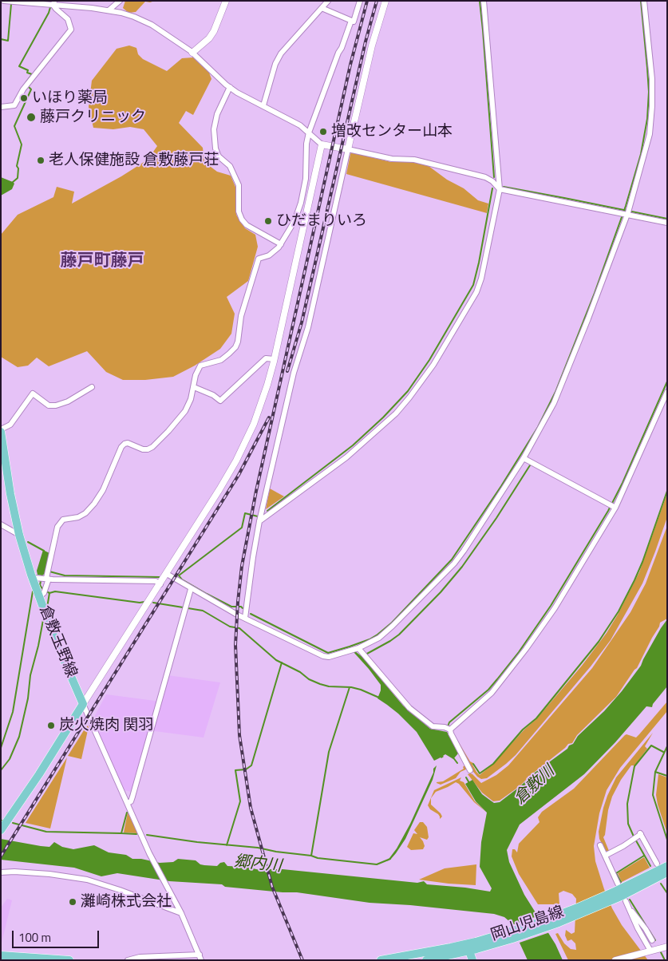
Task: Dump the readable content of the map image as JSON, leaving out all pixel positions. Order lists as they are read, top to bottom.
{
  "streets": {
    "main road": ["倉敷玉野線", "岡山児島線"]
  },
  "districts": ["藤戸町藤戸"],
  "water": ["倉敷川", "郷内川"],
  "places": [
    "いほり薬局",
    "藤戸クリニック",
    "増改センター山本",
    "老人保健施設 倉敷藤戸荘",
    "ひだまりいろ",
    "炭火焼肉 関羽",
    "灘崎株式会社"
  ],
  "scale_bar": "100 m"
}
